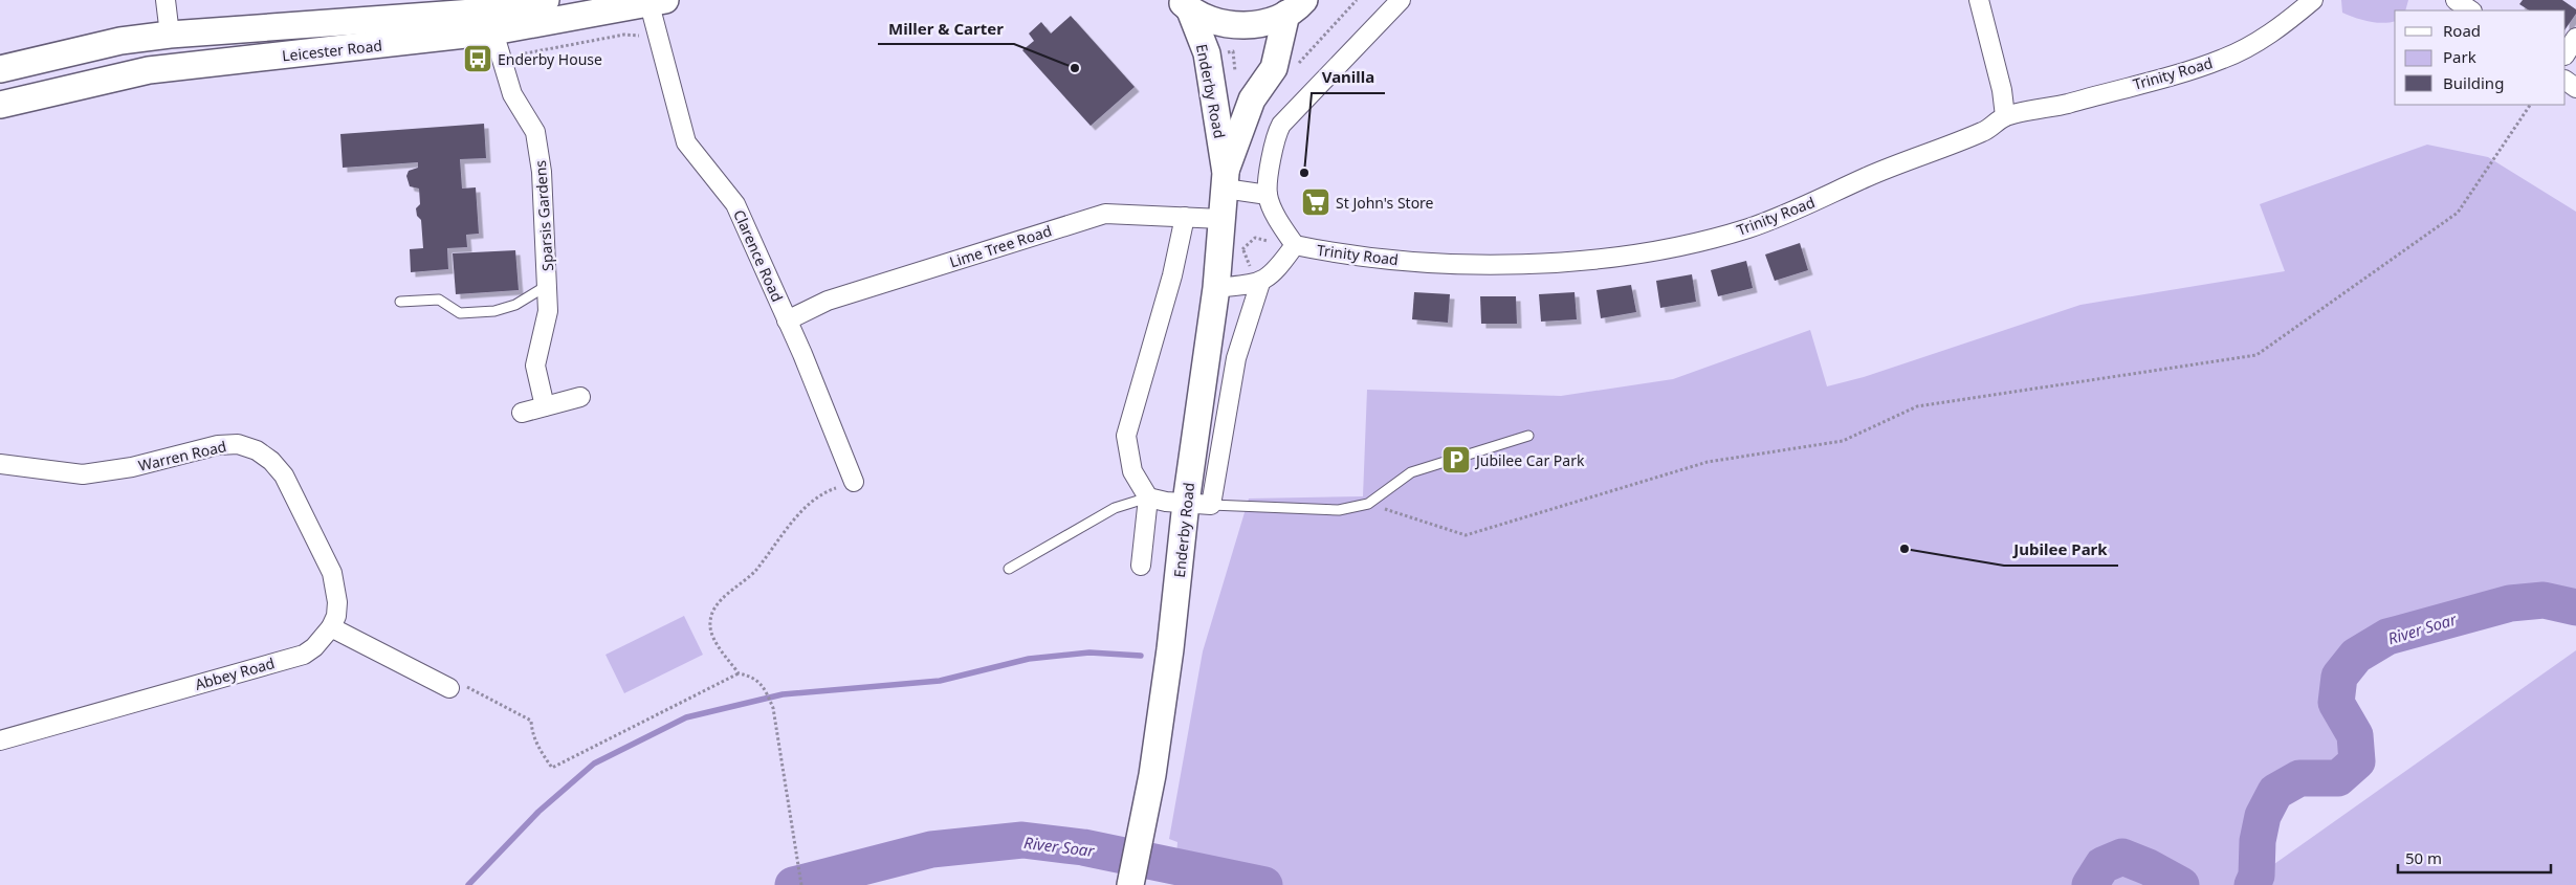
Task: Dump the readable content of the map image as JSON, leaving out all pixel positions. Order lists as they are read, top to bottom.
{
  "streets": {
    "main road": ["Leicester Road", "Enderby Road"],
    "street": [
      "Trinity Road",
      "Sparsis Gardens",
      "Lime Tree Road",
      "Clarence Road",
      "Warren Road",
      "Abbey Road"
    ]
  },
  "crossings": [
    ["Leicester Road", "Sparsis Gardens"],
    ["Leicester Road", "Clarence Road"],
    ["Enderby Road", "Lime Tree Road"],
    ["Lime Tree Road", "Clarence Road"],
    ["Warren Road", "Abbey Road"]
  ],
  "water": ["River Soar"],
  "places": {
    "bus stop": ["Enderby House"],
    "other": ["Miller & Carter", "Vanilla", "Jubilee Park"],
    "supermarket": ["St John's Store"],
    "parking": ["Jubilee Car Park"]
  },
  "legend": ["Road", "Park", "Building"],
  "scale_bar": "50 m"
}
